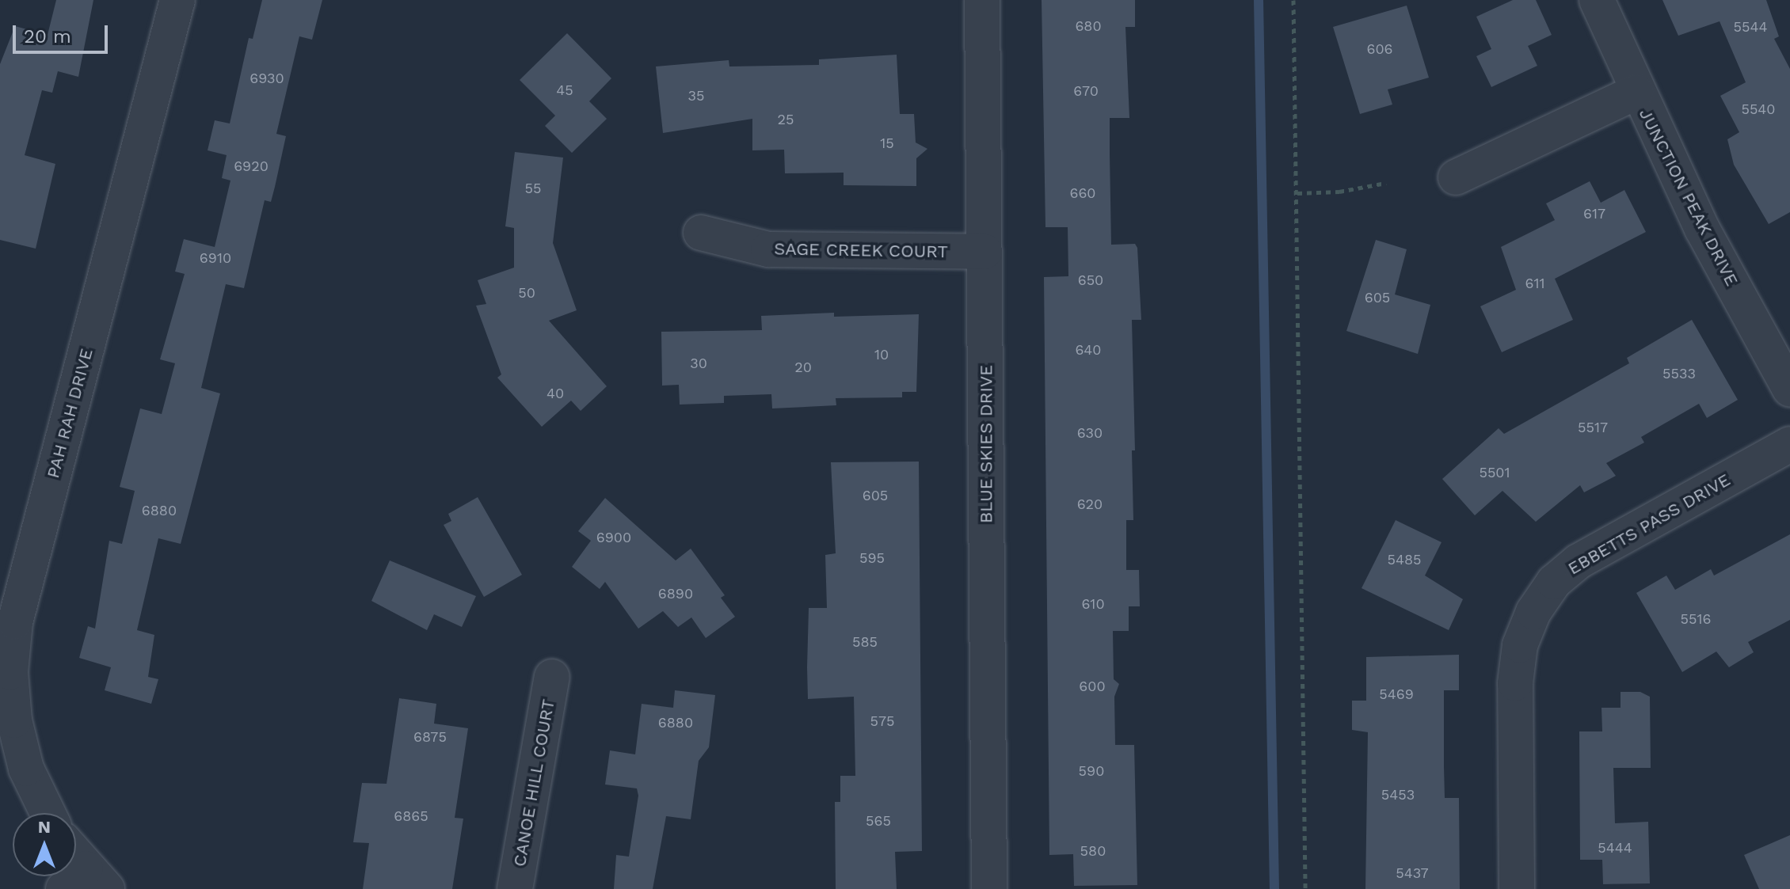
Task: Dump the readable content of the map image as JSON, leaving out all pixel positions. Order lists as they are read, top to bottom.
{
  "streets": {
    "street": [
      "JUNCTION PEAK DRIVE",
      "SAGE CREEK COURT",
      "PAH RAH DRIVE",
      "BLUE SKIES DRIVE",
      "EBBETTS PASS DRIVE",
      "CANOE HILL COURT"
    ]
  },
  "crossings": [
    ["SAGE CREEK COURT", "BLUE SKIES DRIVE"]
  ],
  "house_numbers": [
    "680",
    "5544",
    "606",
    "6930",
    "45",
    "670",
    "35",
    "5540",
    "25",
    "15",
    "6920",
    "55",
    "660",
    "617",
    "6910",
    "650",
    "611",
    "50",
    "605",
    "640",
    "10",
    "30",
    "20",
    "5533",
    "40",
    "5517",
    "630",
    "5501",
    "605",
    "620",
    "6880",
    "6900",
    "595",
    "5485",
    "6890",
    "610",
    "5516",
    "585",
    "600",
    "5469",
    "575",
    "6880",
    "6875",
    "590",
    "5453",
    "6865",
    "565",
    "5444",
    "580",
    "5437"
  ],
  "scale_bar": "20 m",
  "north": "top"
}
